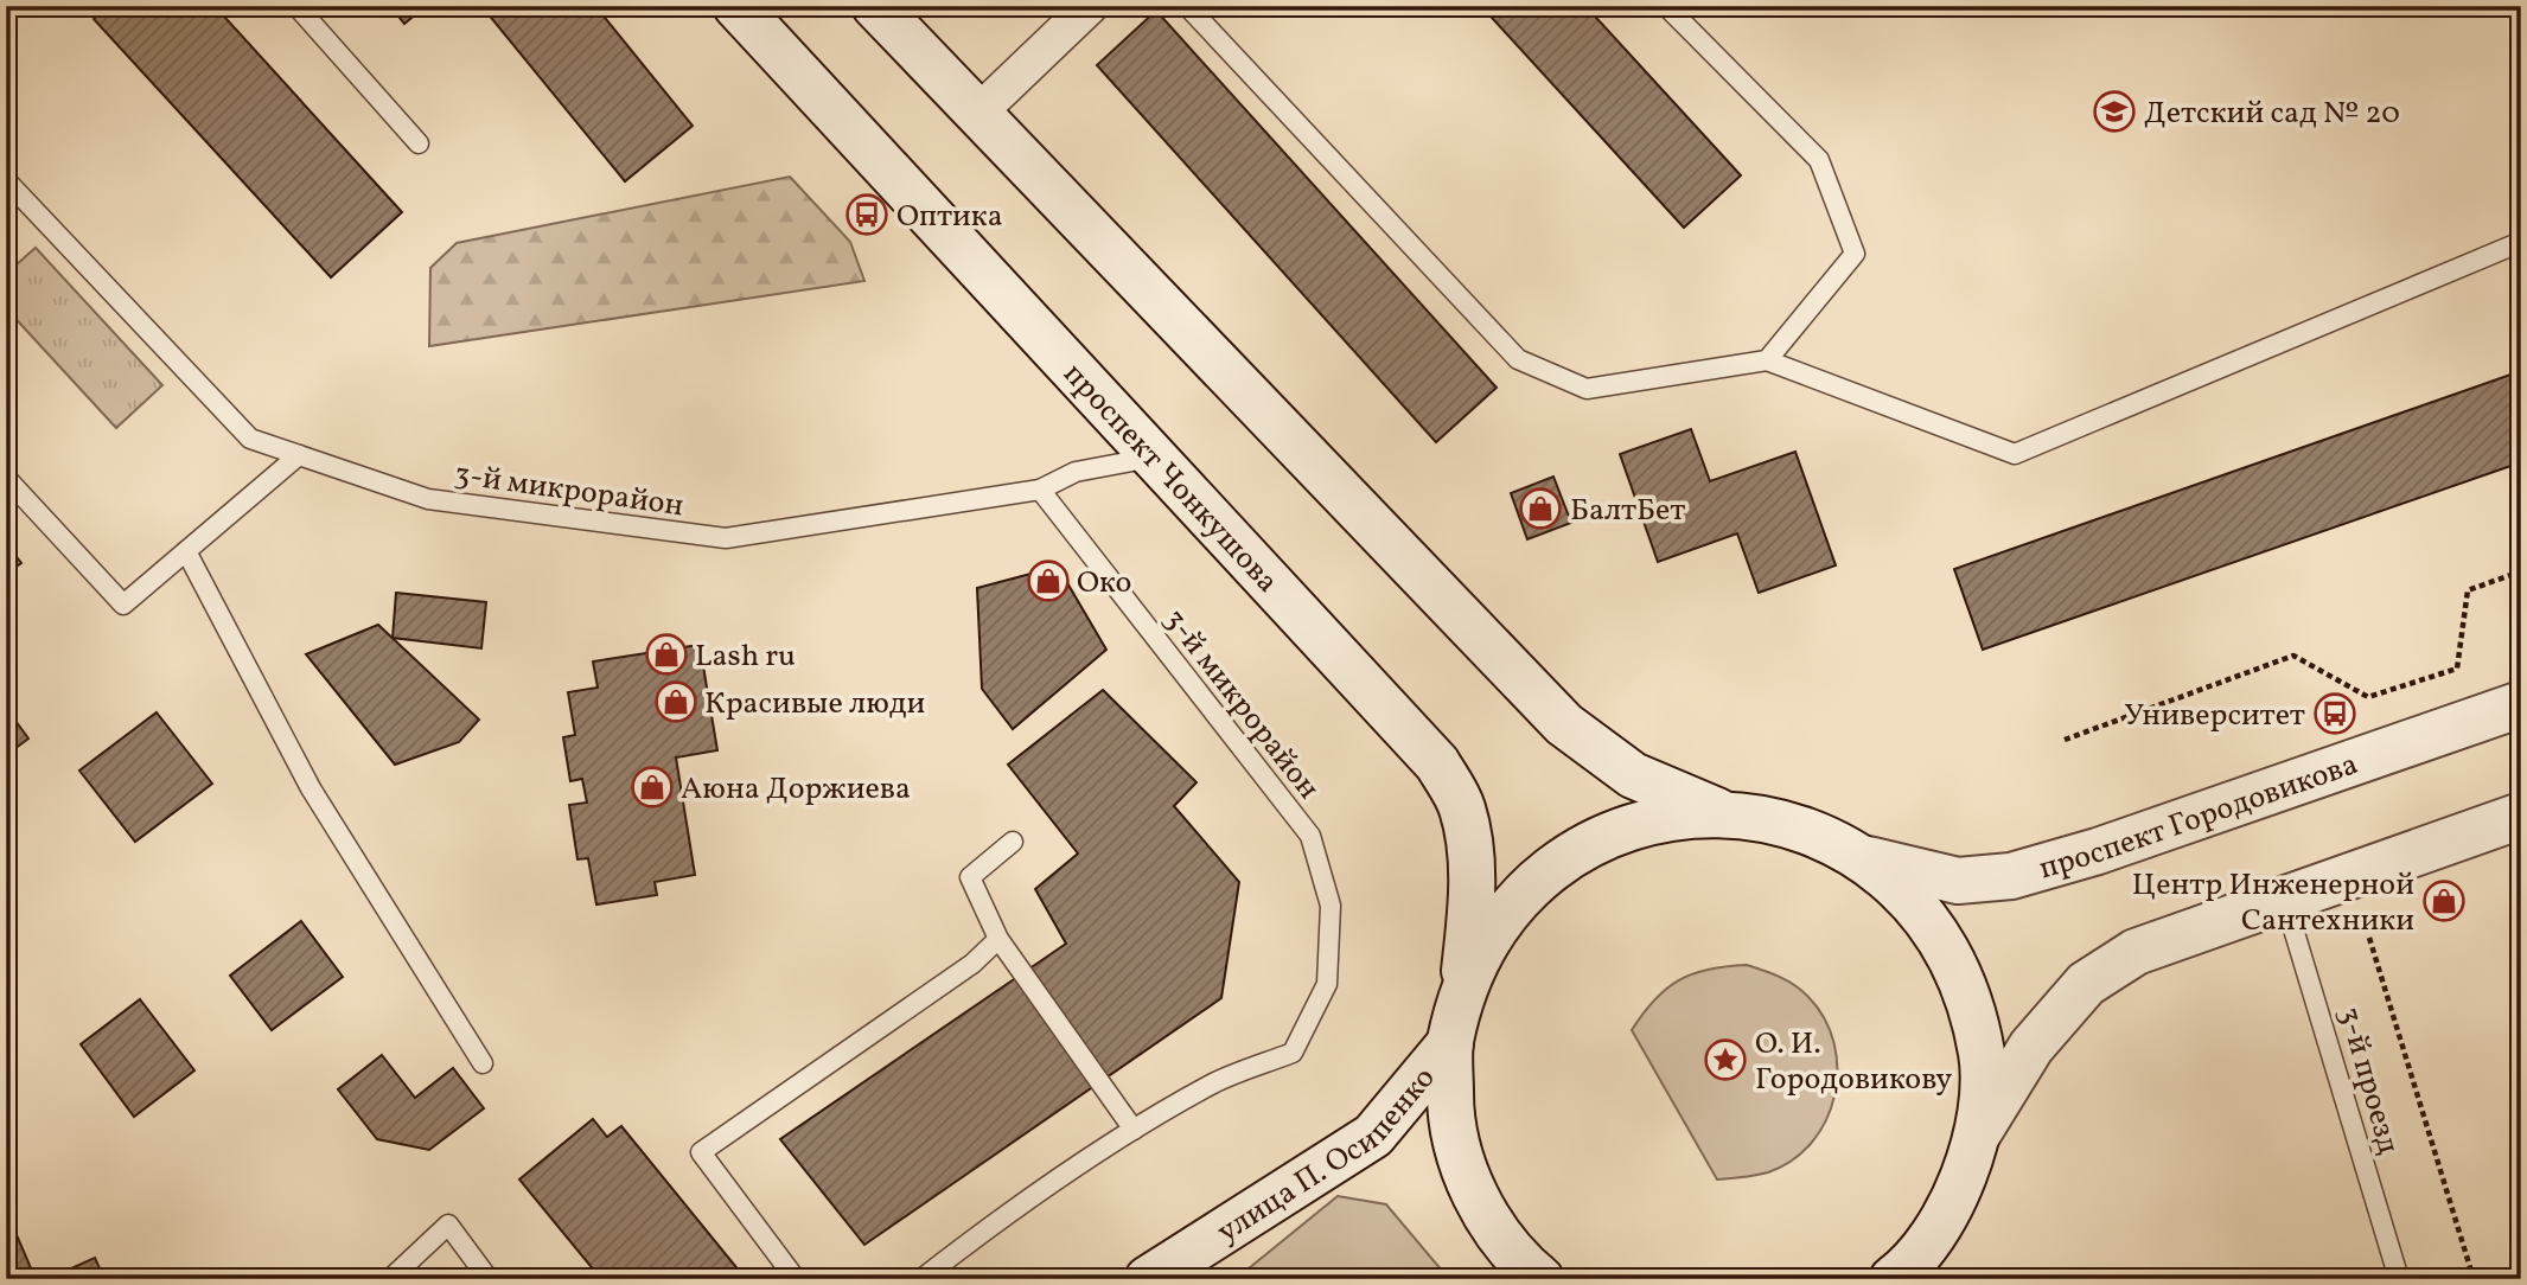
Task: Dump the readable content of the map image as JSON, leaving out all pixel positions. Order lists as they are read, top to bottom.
{
  "streets": {
    "main road": ["проспект Чонкушова", "проспект Городовикова", "улица П. Осипенко"],
    "lane": ["3-й микрорайон", "3-й проезд"]
  },
  "crossings": [
    ["проспект Чонкушова", "улица П. Осипенко"]
  ],
  "places": {
    "school or university": ["Детский сад № 20"],
    "bus stop": ["Оптика", "Университет"],
    "shop": [
      "БалтБет",
      "Око",
      "Lash ru",
      "Красивые люди",
      "Аюна Доржиева",
      "Центр Инженерной Сантехники"
    ],
    "place": ["О. И. Городовикову"]
  }
}
